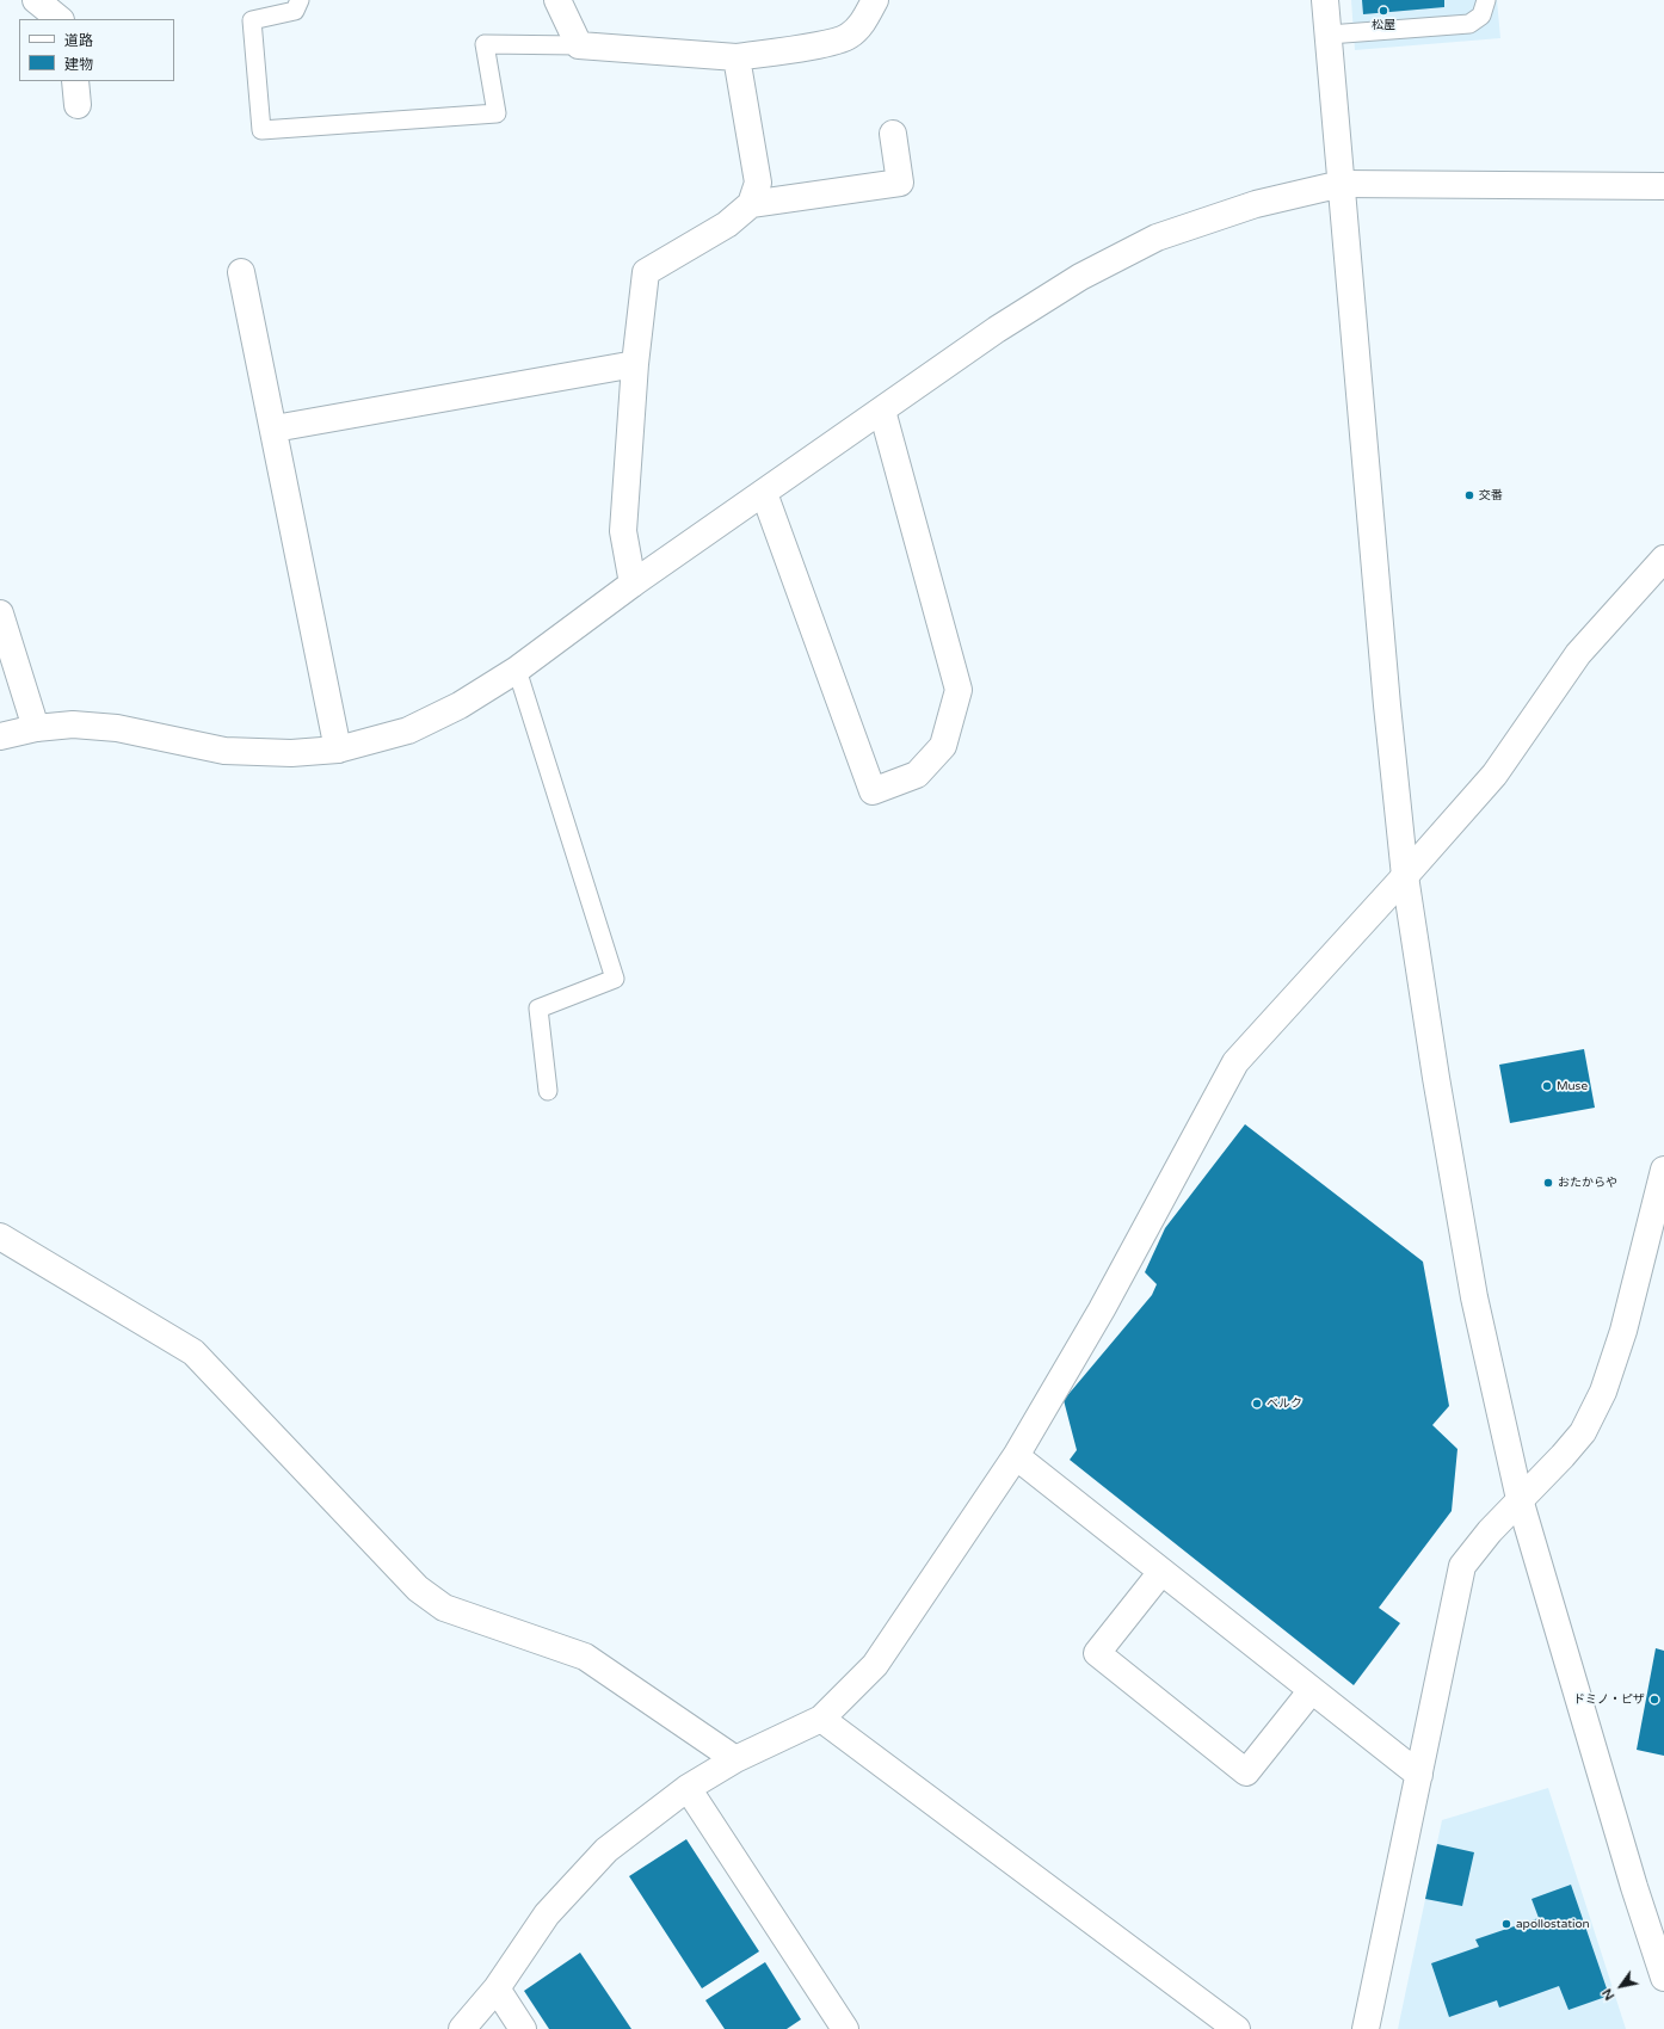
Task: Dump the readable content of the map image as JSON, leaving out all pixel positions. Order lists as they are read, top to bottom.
{
  "places": [
    "松屋",
    "交番",
    "Muse",
    "おたからや",
    "ベルク",
    "ドミノ・ピザ",
    "apollostation"
  ],
  "legend": ["道路", "建物"],
  "north": "bottom left"
}
